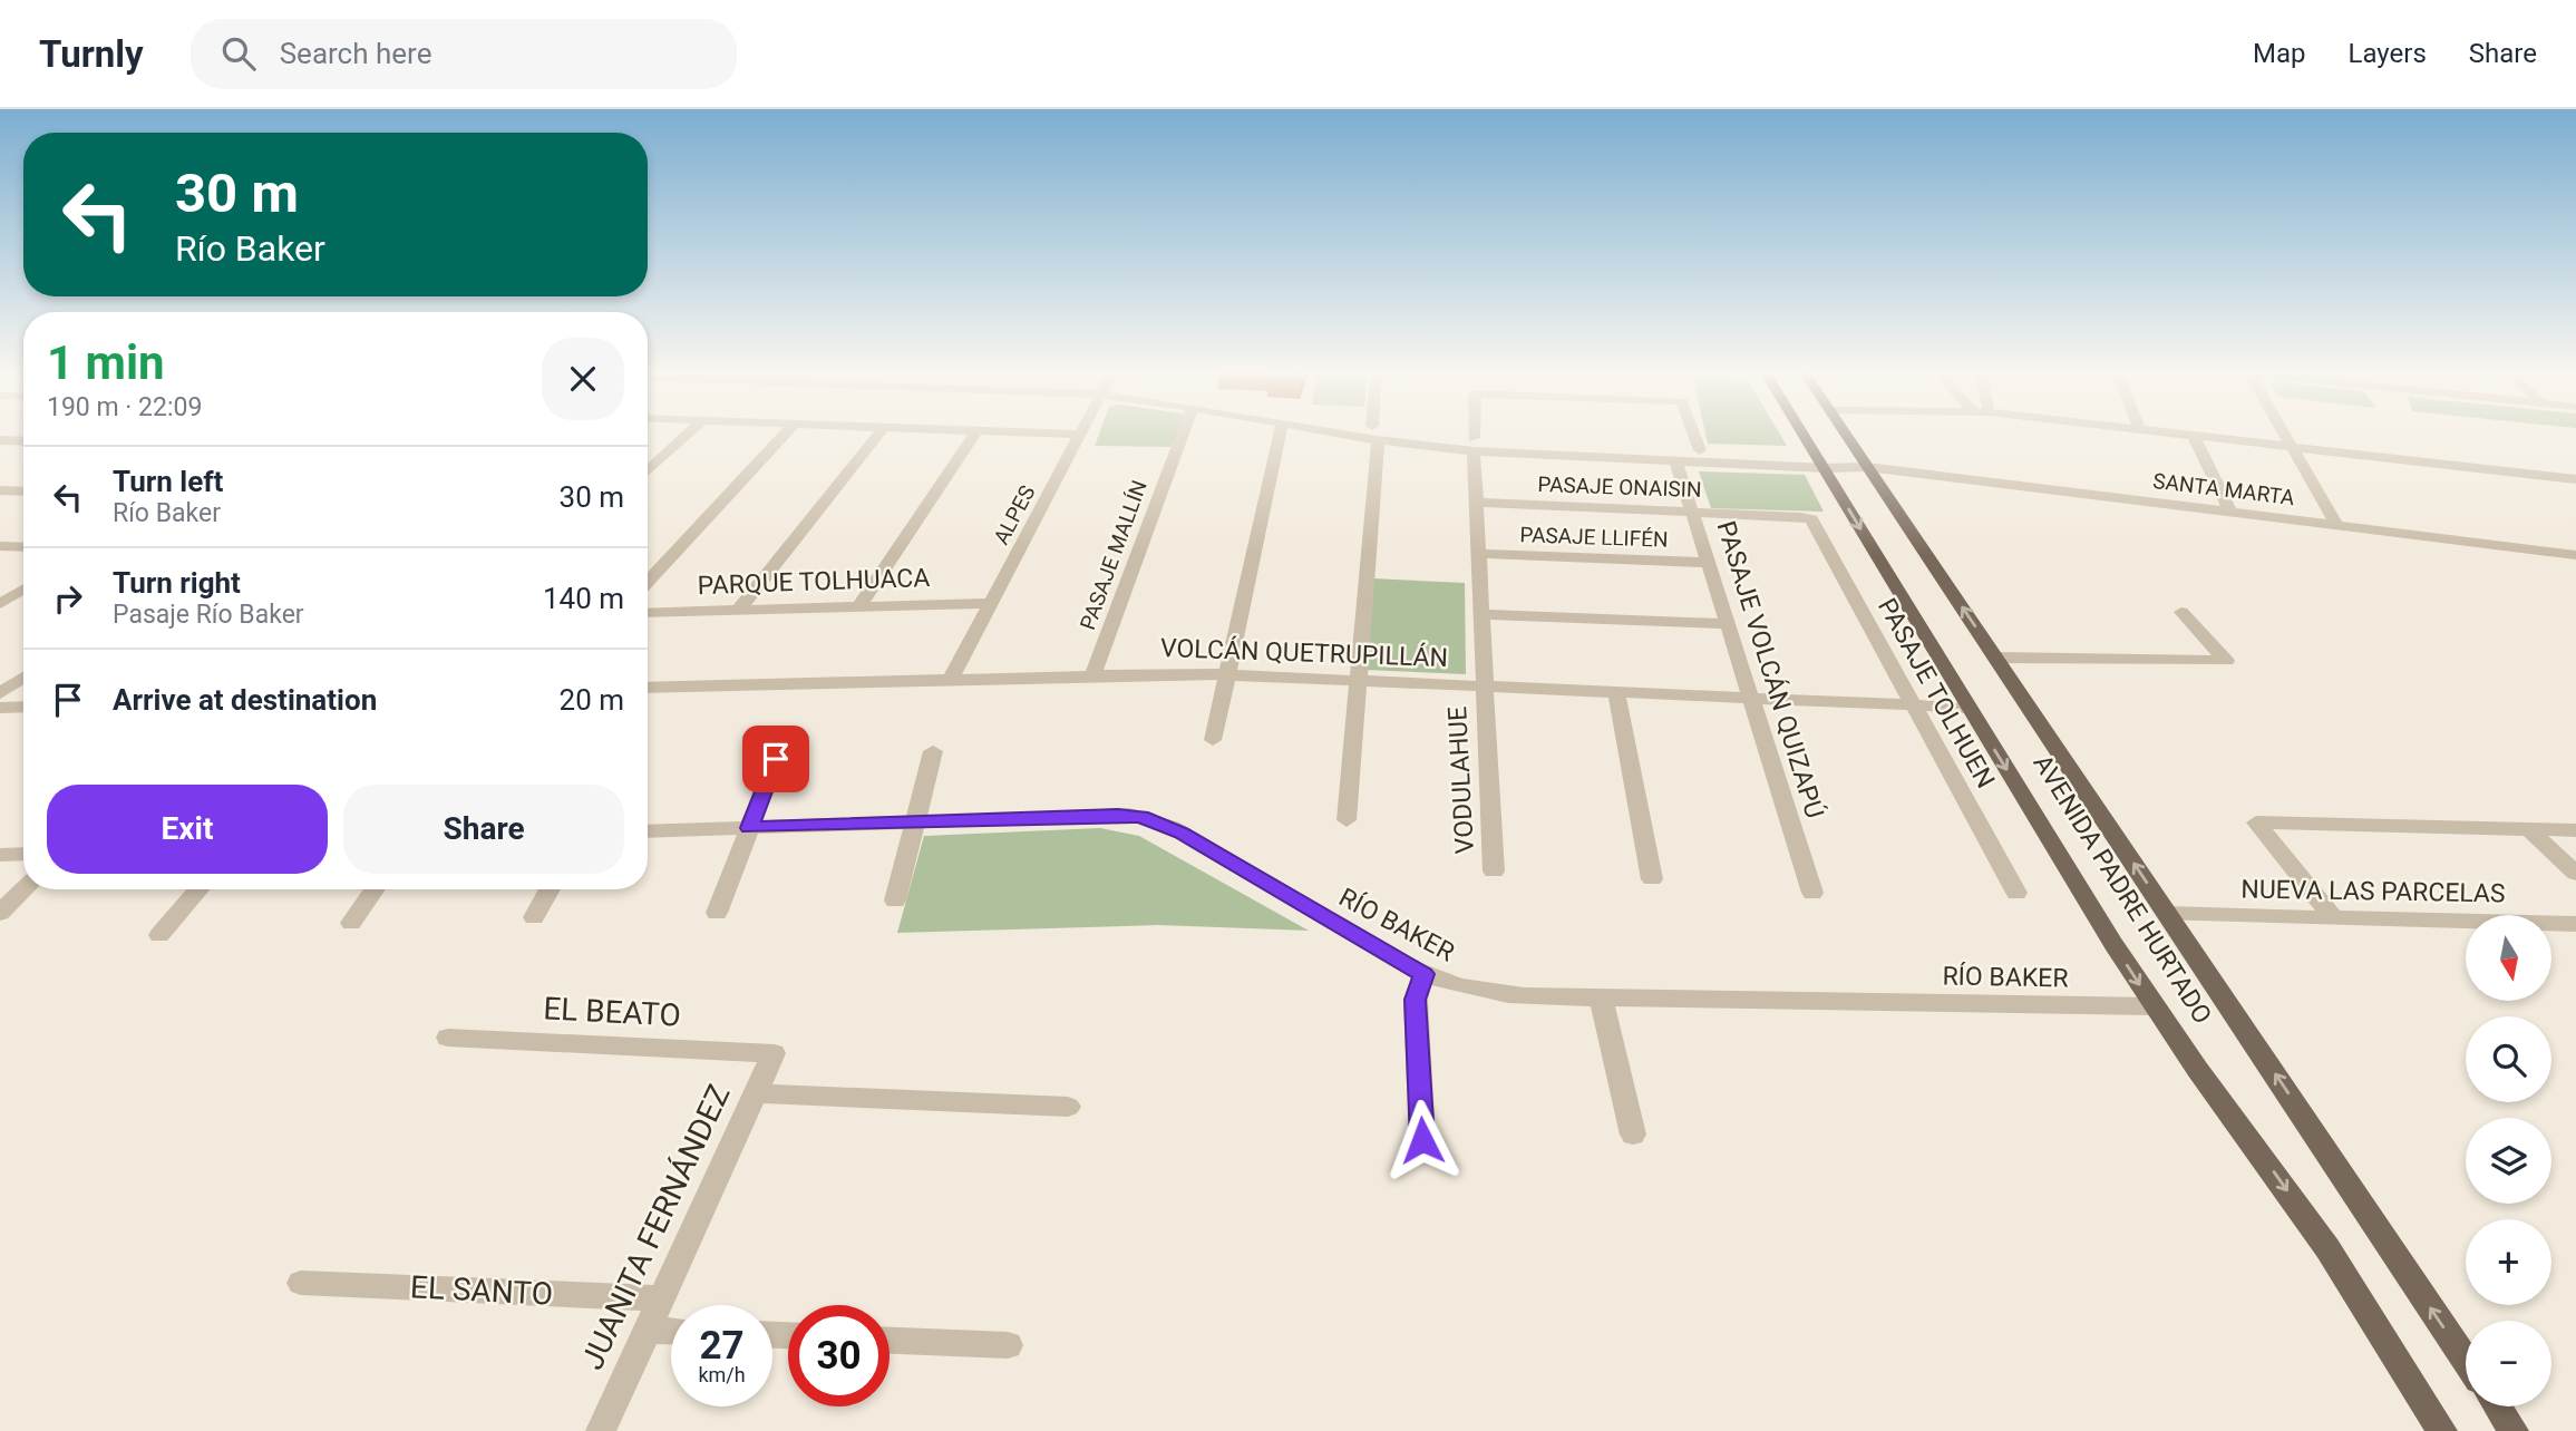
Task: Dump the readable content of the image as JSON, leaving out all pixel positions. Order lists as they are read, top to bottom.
{
  "streets": {
    "main road": ["AVENIDA PADRE HURTADO"],
    "street": [
      "PASAJE ONAISIN",
      "SANTA MARTA",
      "ALPES",
      "PASAJE LLIFÉN",
      "PASAJE MALLÍN",
      "PARQUE TOLHUACA",
      "VOLCÁN QUETRUPILLÁN",
      "PASAJE VOLCÁN QUIZAPÚ",
      "PASAJE TOLHUEN",
      "VODULAHUE",
      "NUEVA LAS PARCELAS",
      "RÍO BAKER",
      "EL BEATO",
      "JUANITA FERNÁNDEZ",
      "EL SANTO"
    ]
  },
  "crossings": [
    ["PASAJE ONAISIN", "PASAJE VOLCÁN QUIZAPÚ"],
    ["PASAJE ONAISIN", "PASAJE TOLHUEN"],
    ["PASAJE ONAISIN", "VODULAHUE"],
    ["SANTA MARTA", "PASAJE VOLCÁN QUIZAPÚ"],
    ["SANTA MARTA", "VODULAHUE"],
    ["SANTA MARTA", "AVENIDA PADRE HURTADO"],
    ["ALPES", "PARQUE TOLHUACA"],
    ["ALPES", "VOLCÁN QUETRUPILLÁN"],
    ["PASAJE LLIFÉN", "PASAJE VOLCÁN QUIZAPÚ"],
    ["PASAJE LLIFÉN", "VODULAHUE"],
    ["PASAJE MALLÍN", "VOLCÁN QUETRUPILLÁN"],
    ["VOLCÁN QUETRUPILLÁN", "PASAJE VOLCÁN QUIZAPÚ"],
    ["VOLCÁN QUETRUPILLÁN", "PASAJE TOLHUEN"],
    ["VOLCÁN QUETRUPILLÁN", "VODULAHUE"],
    ["VOLCÁN QUETRUPILLÁN", "AVENIDA PADRE HURTADO"],
    ["AVENIDA PADRE HURTADO", "NUEVA LAS PARCELAS"],
    ["AVENIDA PADRE HURTADO", "RÍO BAKER"],
    ["EL BEATO", "JUANITA FERNÁNDEZ"],
    ["JUANITA FERNÁNDEZ", "EL SANTO"]
  ],
  "north": "bottom",
  "page": {
    "header": "Turnly",
    "search": "Search here",
    "nav": ["Map", "Layers", "Share"],
    "turn": ["30 m", "Río Baker"],
    "heading": ["1 min", "190 m · 22:09"],
    "list": [
      {
        "name": "Turn left",
        "note": "Río Baker",
        "value": "30 m"
      },
      {
        "name": "Turn right",
        "note": "Pasaje Río Baker",
        "value": "140 m"
      },
      {
        "name": "Arrive at destination",
        "value": "20 m"
      }
    ],
    "buttons": ["Exit", "Share"],
    "map_buttons": ["+", "−"],
    "speed": "27 km/h",
    "limit": "30"
  }
}
